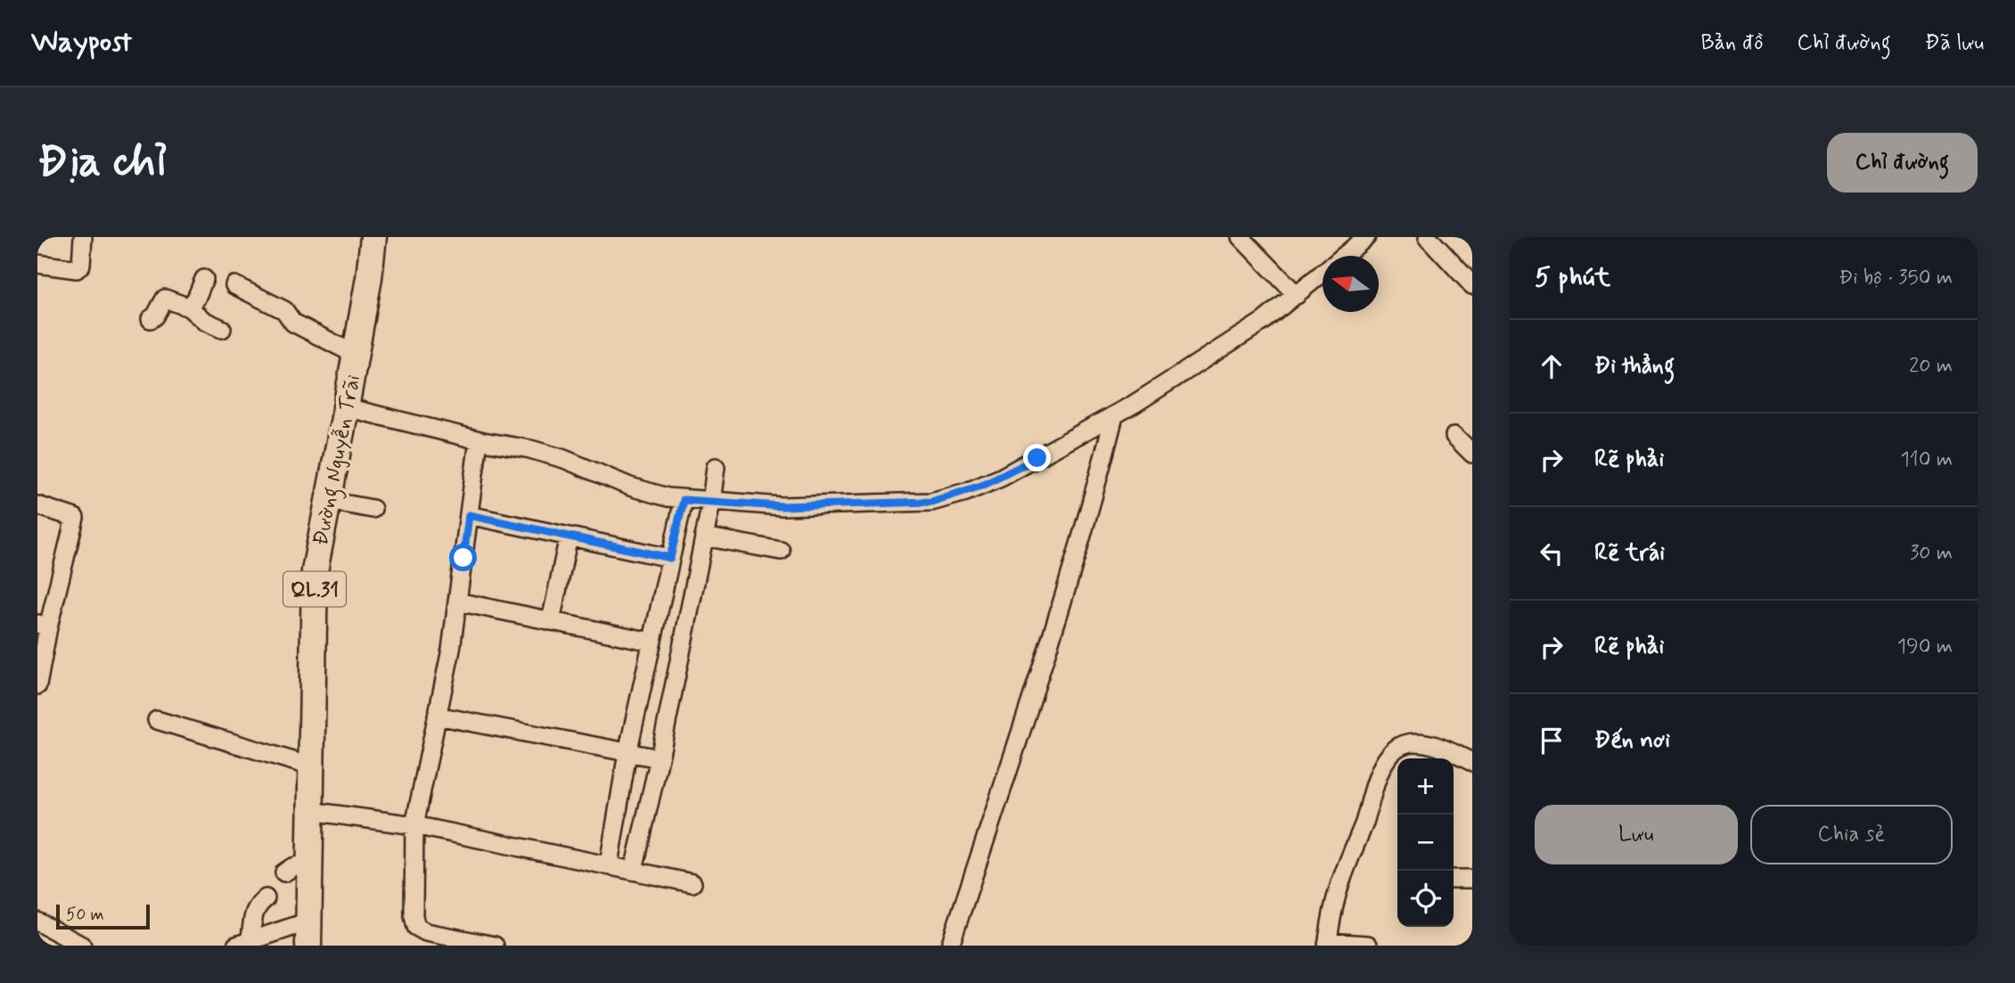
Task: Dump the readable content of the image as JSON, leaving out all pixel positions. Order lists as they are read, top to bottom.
{
  "streets": {
    "highway": ["Đường Nguyễn Trãi", "QL.31"]
  },
  "scale_bar": "50 m",
  "north": "left",
  "page": {
    "header": "Waypost",
    "nav": ["Bản đồ", "Chỉ đường", "Đã lưu"],
    "buttons": [
      "Chỉ đường",
      ["Lưu", "Chia sẻ"]
    ],
    "title": "Địa chỉ",
    "heading": ["5 phút", "Đi bộ · 350 m"],
    "list": [
      ["Đi thẳng", "20 m"],
      ["Rẽ phải", "110 m"],
      ["Rẽ trái", "30 m"],
      ["Rẽ phải", "190 m"],
      "Đến nơi"
    ],
    "map_buttons": ["+", "−"],
    "scale": "50 m"
  }
}
